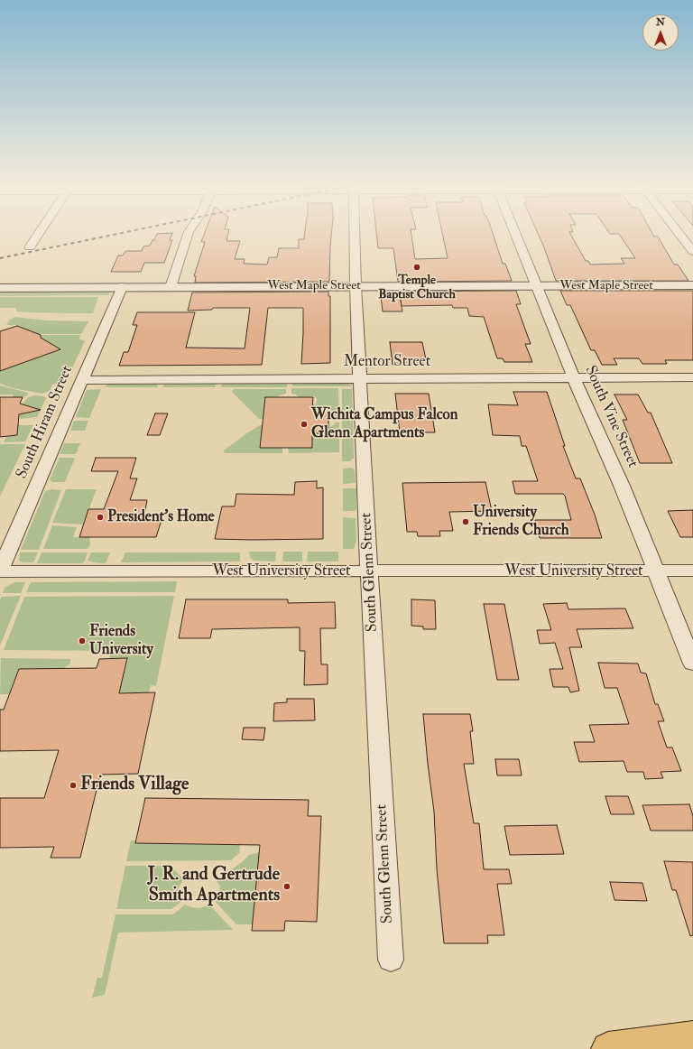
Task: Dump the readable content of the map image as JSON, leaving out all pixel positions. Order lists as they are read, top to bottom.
{
  "streets": {
    "street": [
      "West Maple Street",
      "Mentor Street",
      "South Vine Street",
      "South Hiram Street",
      "West University Street",
      "South Glenn Street"
    ]
  },
  "crossings": [
    ["West Maple Street", "South Vine Street"],
    ["West Maple Street", "South Hiram Street"],
    ["West Maple Street", "South Glenn Street"],
    ["Mentor Street", "South Vine Street"],
    ["Mentor Street", "South Hiram Street"],
    ["Mentor Street", "South Glenn Street"],
    ["South Vine Street", "West University Street"],
    ["South Hiram Street", "West University Street"],
    ["West University Street", "South Glenn Street"]
  ],
  "places": [
    "Temple Baptist Church",
    "Wichita Campus Falcon Glenn Apartments",
    "President's Home",
    "University Friends Church",
    "Friends University",
    "Friends Village",
    "J. R. and Gertrude Smith Apartments"
  ],
  "north": "top"
}
